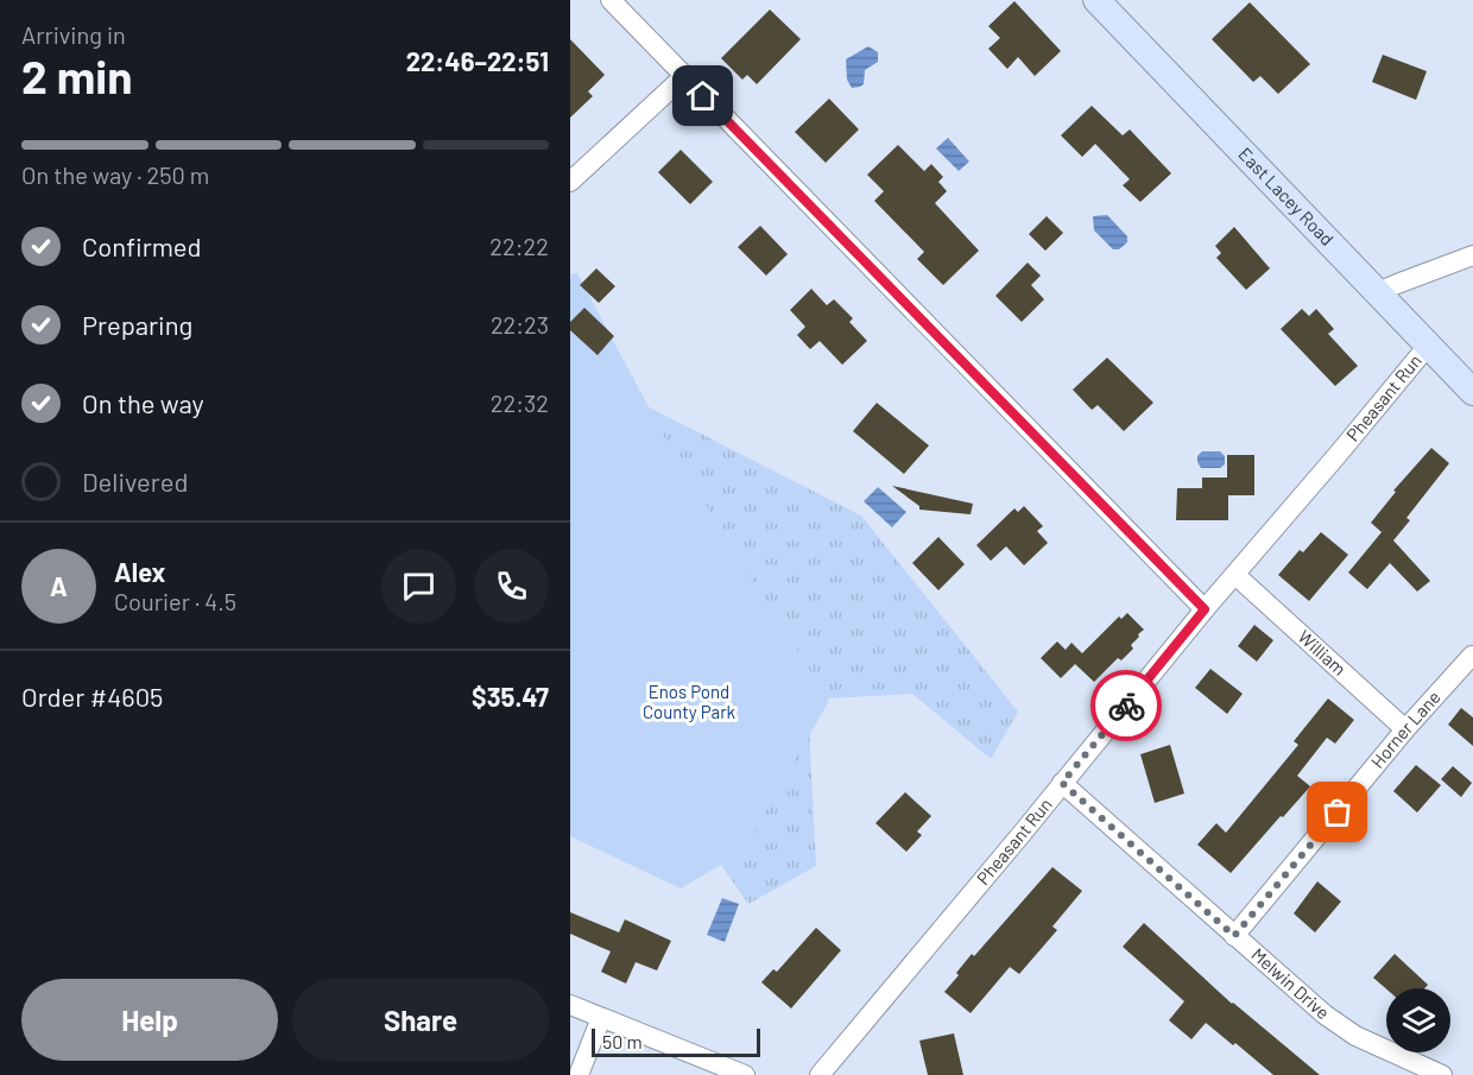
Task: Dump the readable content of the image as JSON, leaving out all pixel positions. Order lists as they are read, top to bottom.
{
  "streets": {
    "street": [
      "East Lacey Road",
      "Pheasant Run",
      "William",
      "Horner Lane",
      "Melwin Drive"
    ]
  },
  "crossings": [
    ["East Lacey Road", "Pheasant Run"],
    ["Pheasant Run", "William"],
    ["Pheasant Run", "Melwin Drive"],
    ["William", "Horner Lane"],
    ["Horner Lane", "Melwin Drive"]
  ],
  "parks": ["Enos Pond County Park"],
  "scale_bar": "50 m",
  "page": {
    "heading": ["2 min", "Arriving in", "22:46–22:51"],
    "panel": [
      "Alex",
      "Courier · 4.5",
      "Order #4605",
      "$35.47"
    ],
    "bar": "On the way · 250 m",
    "list": [
      ["Confirmed", "22:22"],
      ["Preparing", "22:23"],
      ["On the way", "22:32"],
      "Delivered"
    ],
    "round": "A",
    "buttons": ["Help", "Share"],
    "scale": "50 m"
  }
}
